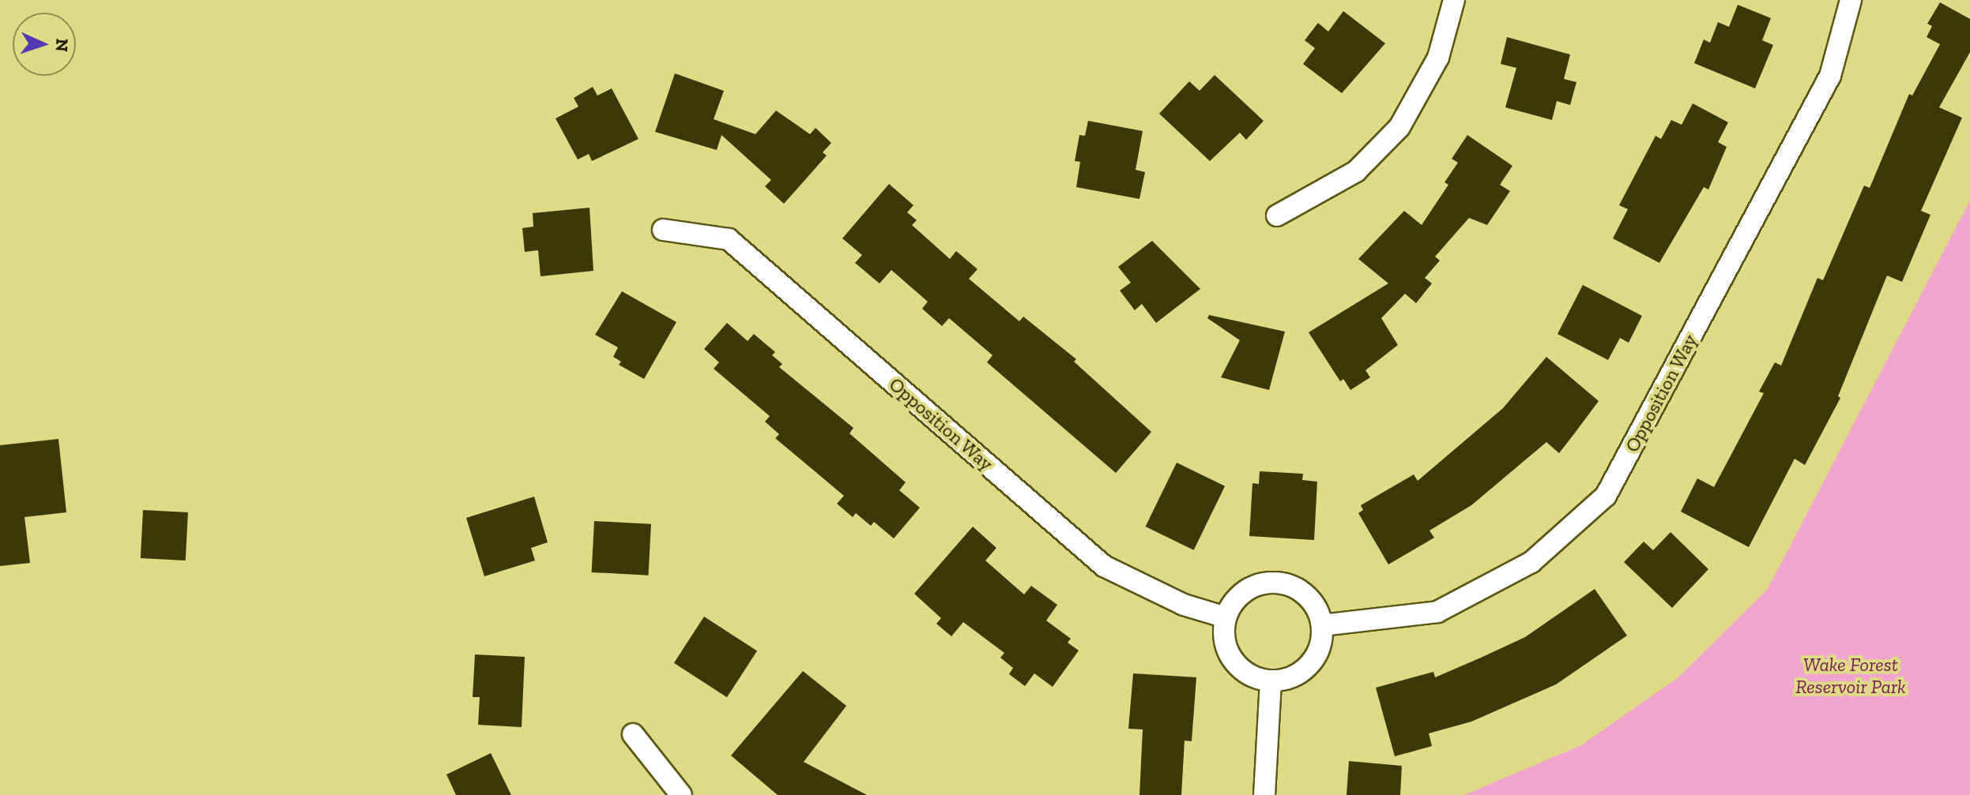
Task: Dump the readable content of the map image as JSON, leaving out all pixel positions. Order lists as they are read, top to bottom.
{
  "streets": {
    "street": ["Opposition Way"]
  },
  "parks": ["Wake Forest Reservoir Park"],
  "north": "right"
}
